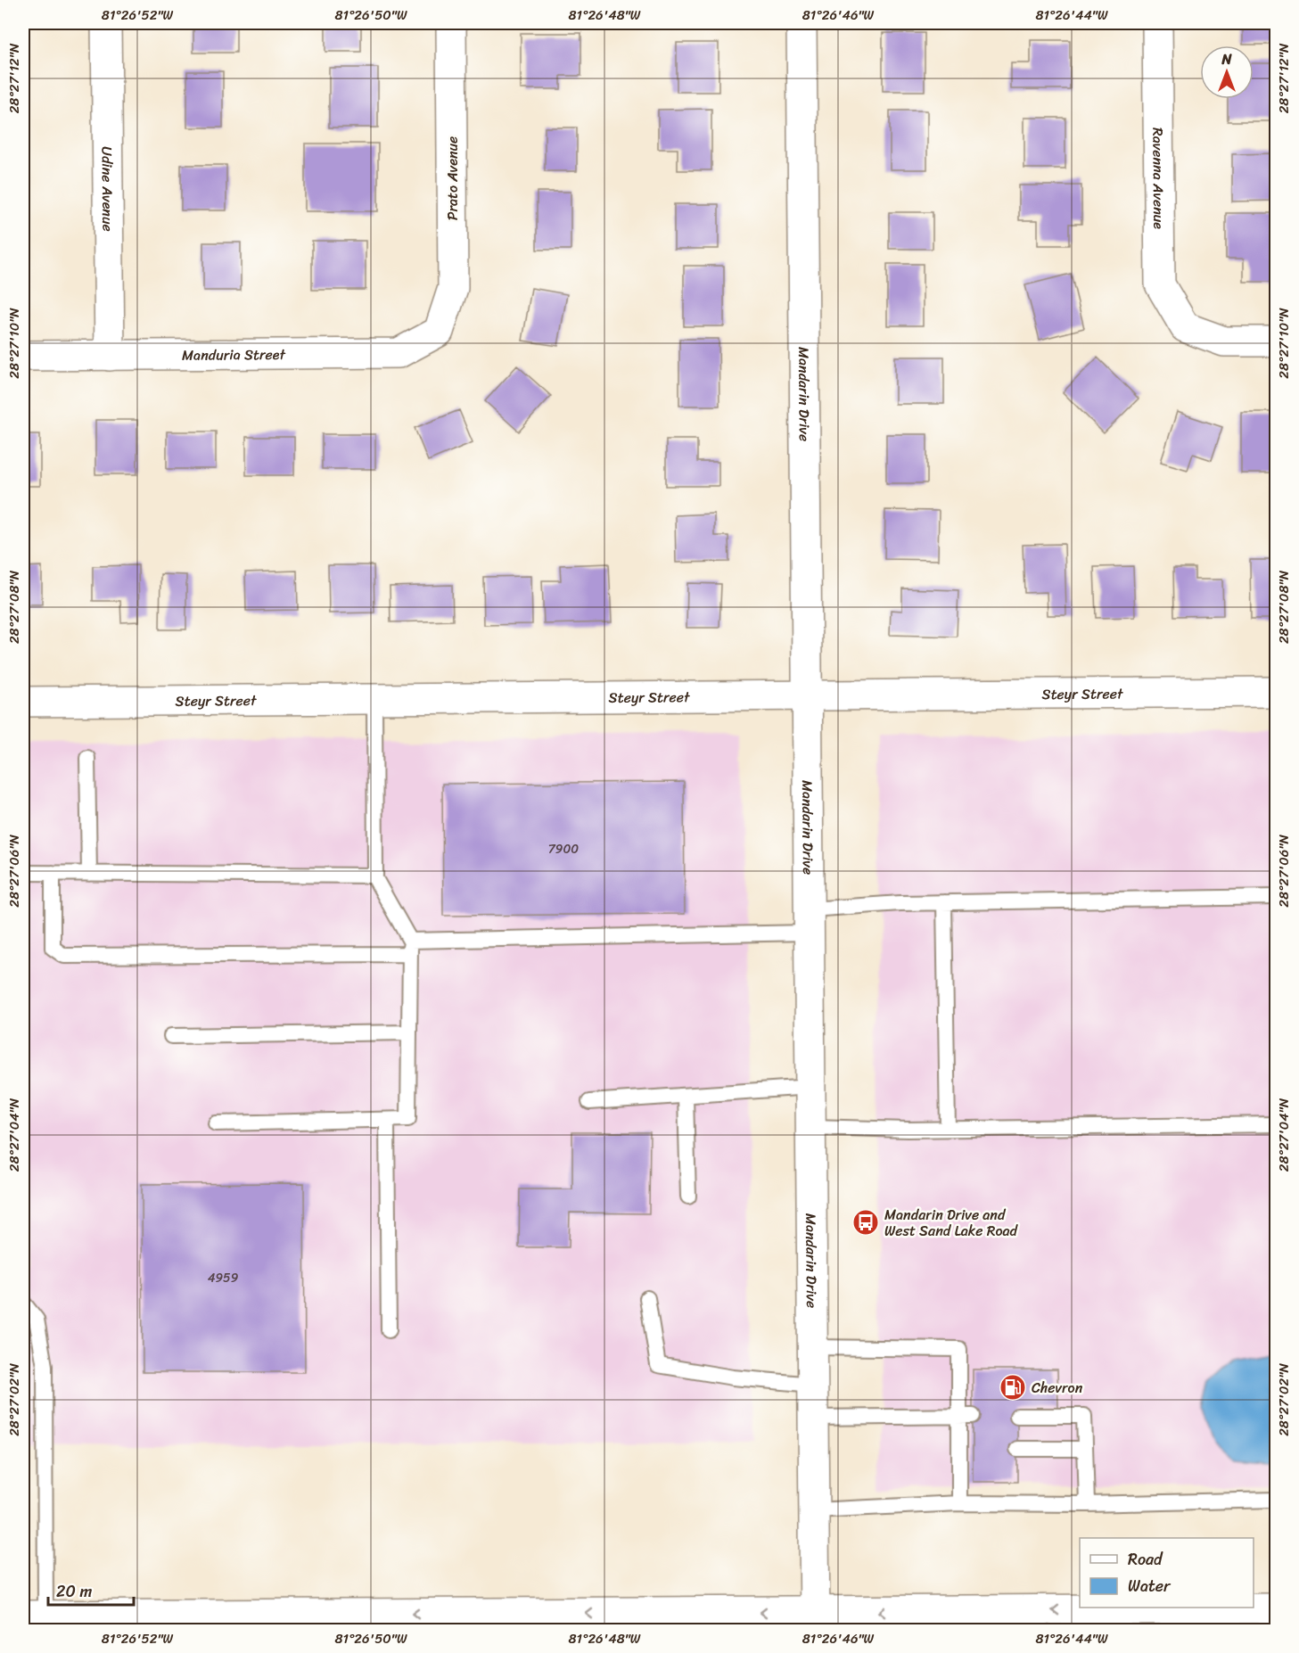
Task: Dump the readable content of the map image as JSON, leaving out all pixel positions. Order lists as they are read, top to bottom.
{
  "streets": {
    "street": [
      "Prato Avenue",
      "Ravenna Avenue",
      "Udine Avenue",
      "Manduria Street",
      "Mandarin Drive",
      "Steyr Street"
    ]
  },
  "crossings": [
    ["Prato Avenue", "Manduria Street"],
    ["Udine Avenue", "Manduria Street"],
    ["Mandarin Drive", "Steyr Street"]
  ],
  "places": {
    "bus stop": ["Mandarin Drive and West Sand Lake Road"],
    "fuel station": ["Chevron"]
  },
  "house_numbers": ["7900", "4959"],
  "legend": ["Road", "Water"],
  "scale_bar": "20 m",
  "north": "top",
  "coordinates": [
    "81°26'52\"W",
    "81°26'50\"W",
    "81°26'48\"W",
    "81°26'46\"W",
    "81°26'44\"W",
    "28°27'12\"N",
    "28°27'10\"N",
    "28°27'08\"N",
    "28°27'06\"N",
    "28°27'04\"N",
    "28°27'02\"N"
  ]
}
